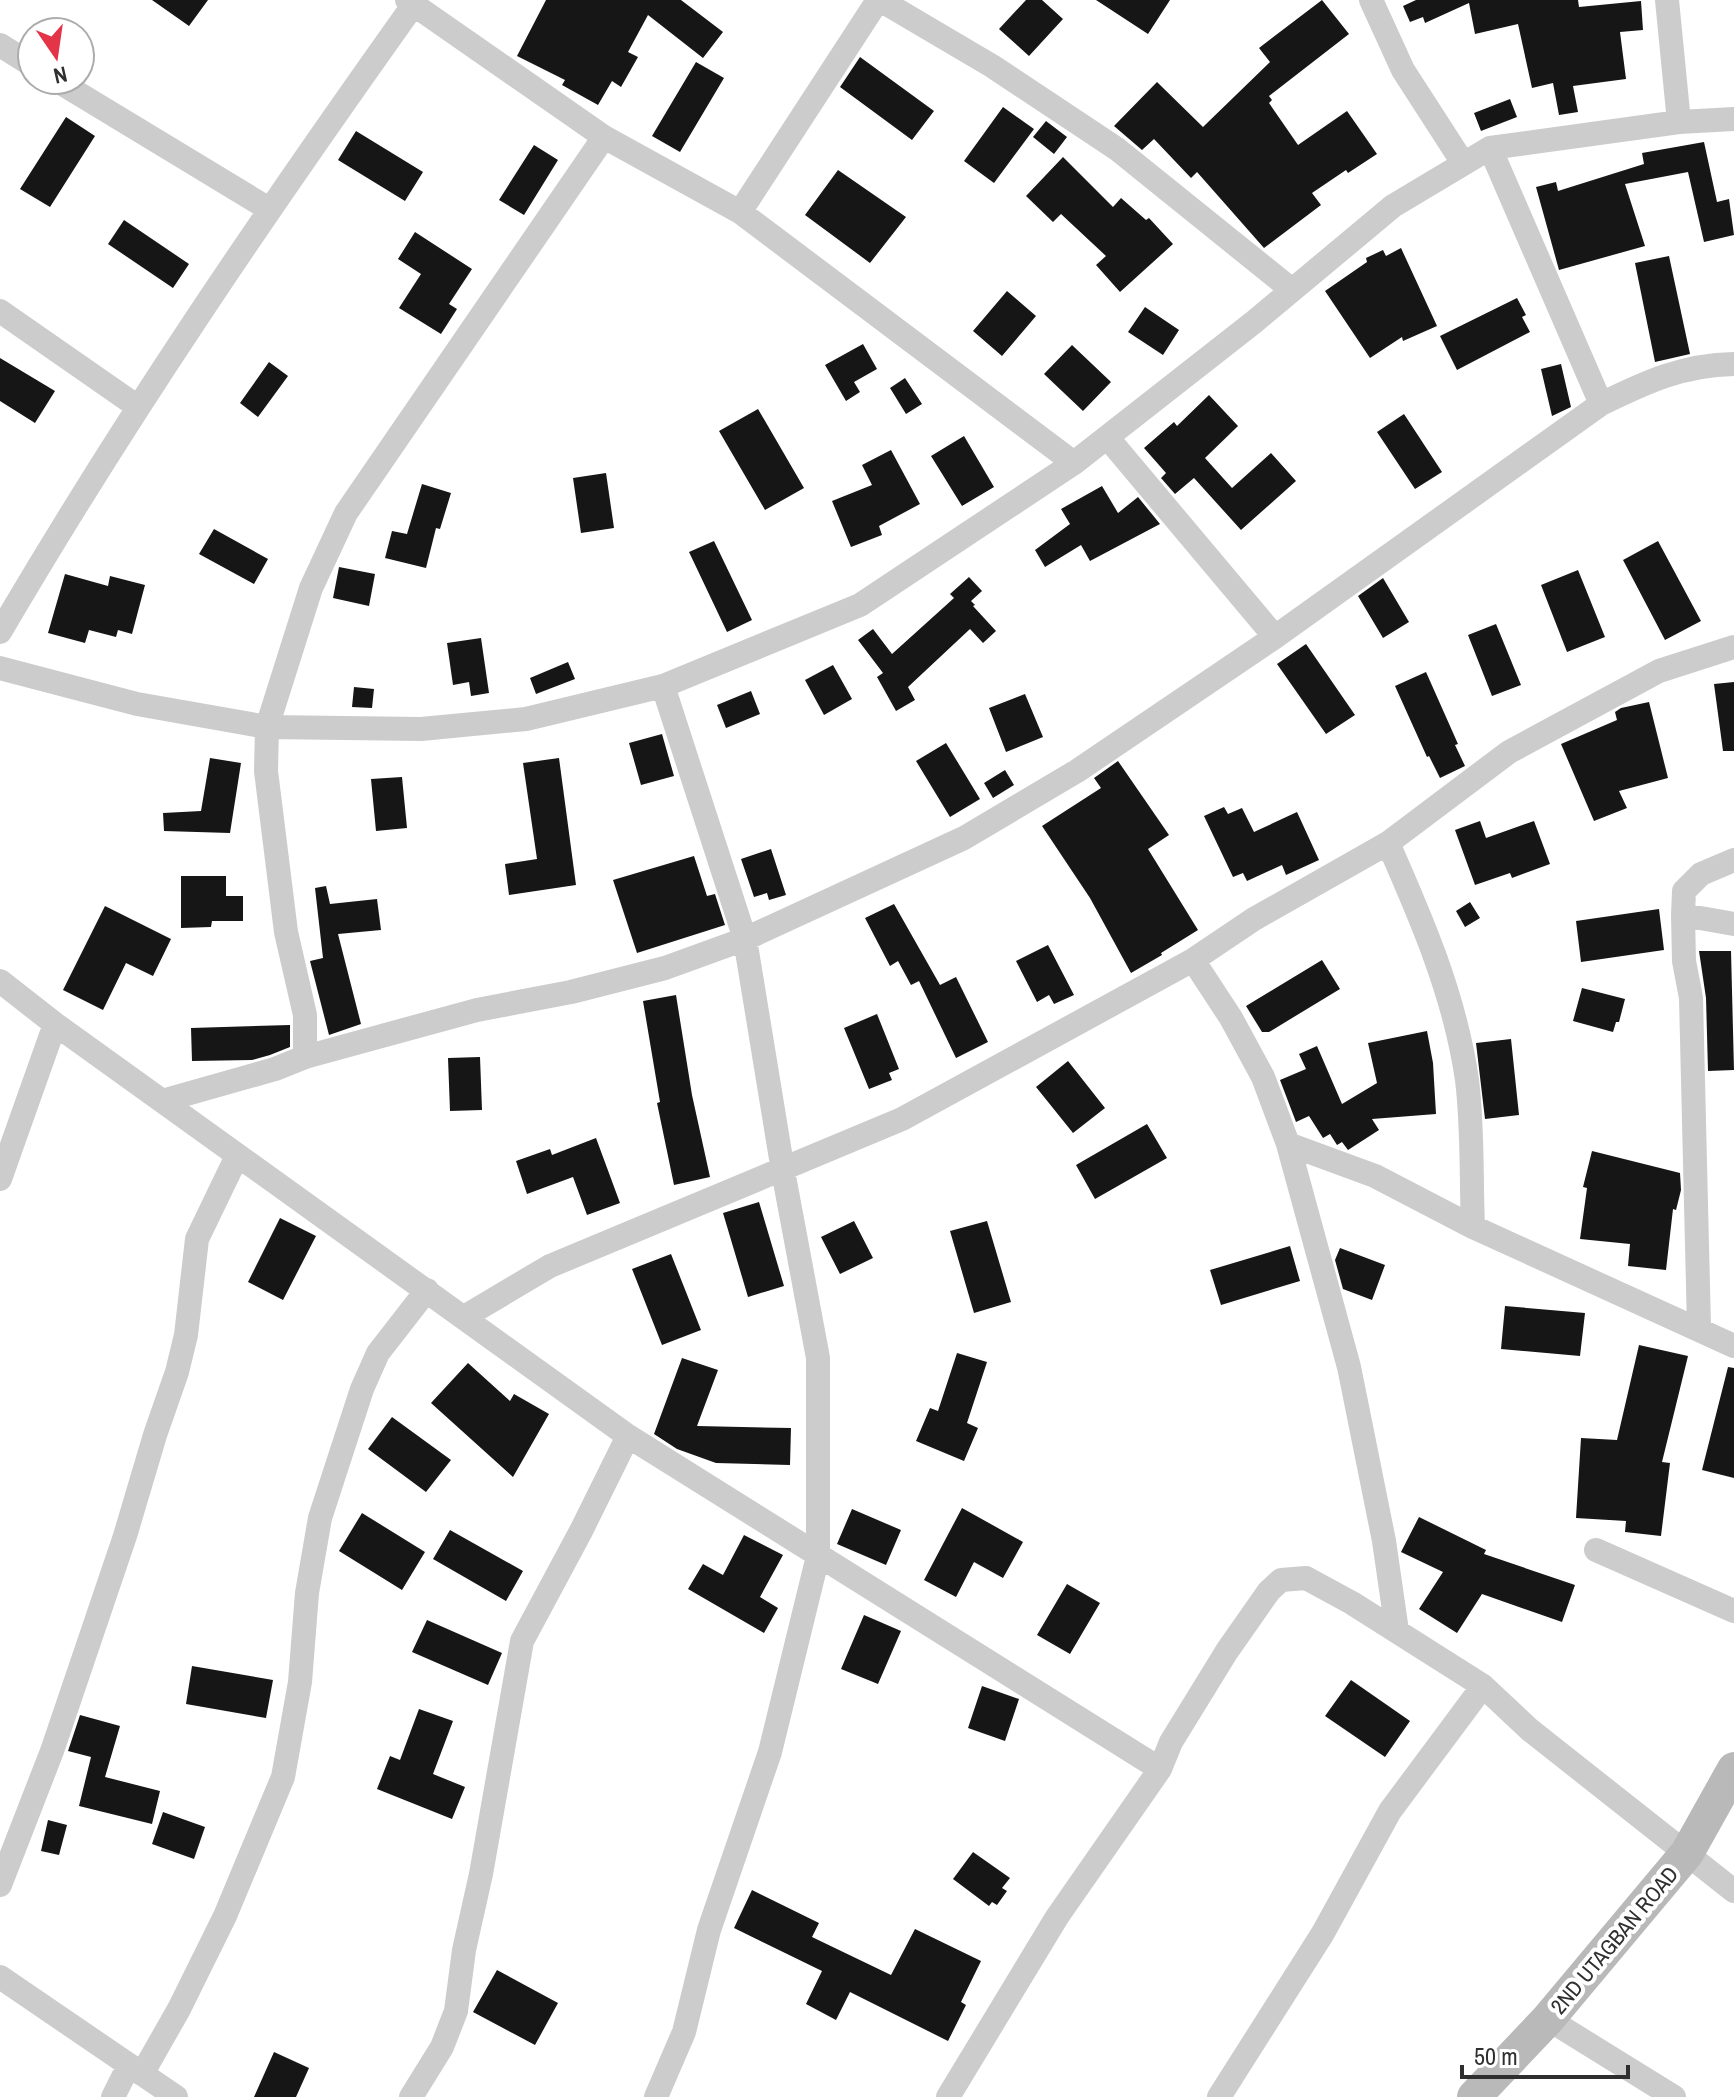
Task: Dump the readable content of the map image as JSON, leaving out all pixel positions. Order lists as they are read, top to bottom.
{
  "streets": {
    "street": ["2ND UTAGBAN ROAD"]
  },
  "scale_bar": "50 m",
  "north": "bottom"
}
